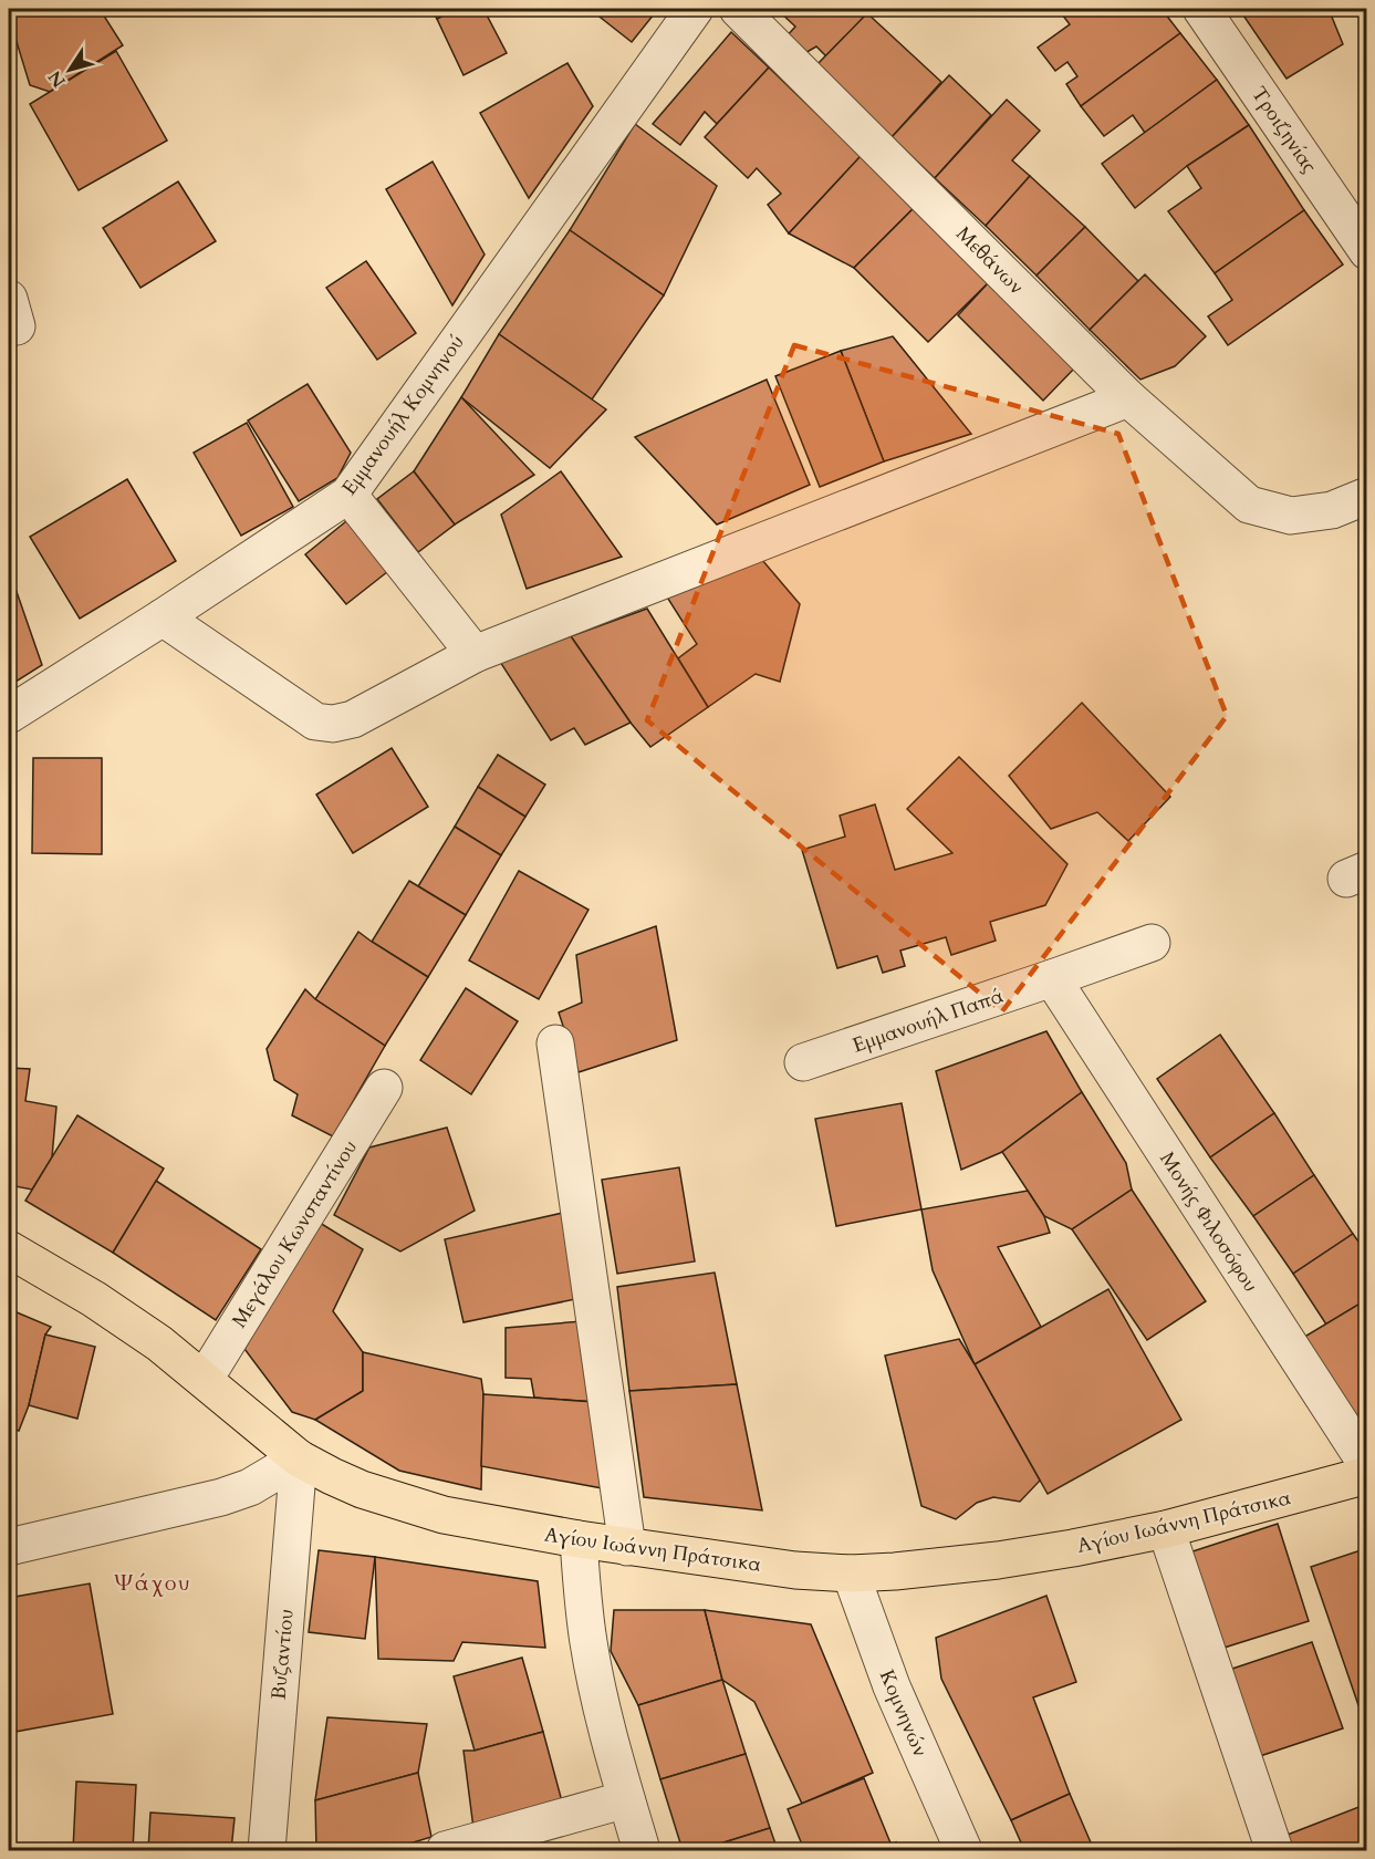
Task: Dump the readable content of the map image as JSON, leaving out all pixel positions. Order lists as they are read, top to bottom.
{
  "streets": {
    "main road": ["Αγίου Ιωάννη Πράτσικα"],
    "street": [
      "Τροιζηνίας",
      "Μεθάνων",
      "Εμμανουήλ Κομνηνού",
      "Εμμανουήλ Παπά",
      "Μονής Φιλοσόφου",
      "Μεγάλου Κωνσταντίνου",
      "Βυζαντίου",
      "Κομνηνών"
    ]
  },
  "crossings": [
    ["Εμμανουήλ Παπά", "Μονής Φιλοσόφου"],
    ["Μεγάλου Κωνσταντίνου", "Αγίου Ιωάννη Πράτσικα"],
    ["Αγίου Ιωάννη Πράτσικα", "Βυζαντίου"],
    ["Αγίου Ιωάννη Πράτσικα", "Κομνηνών"]
  ],
  "districts": ["Ψάχου"],
  "north": "bottom left"
}
